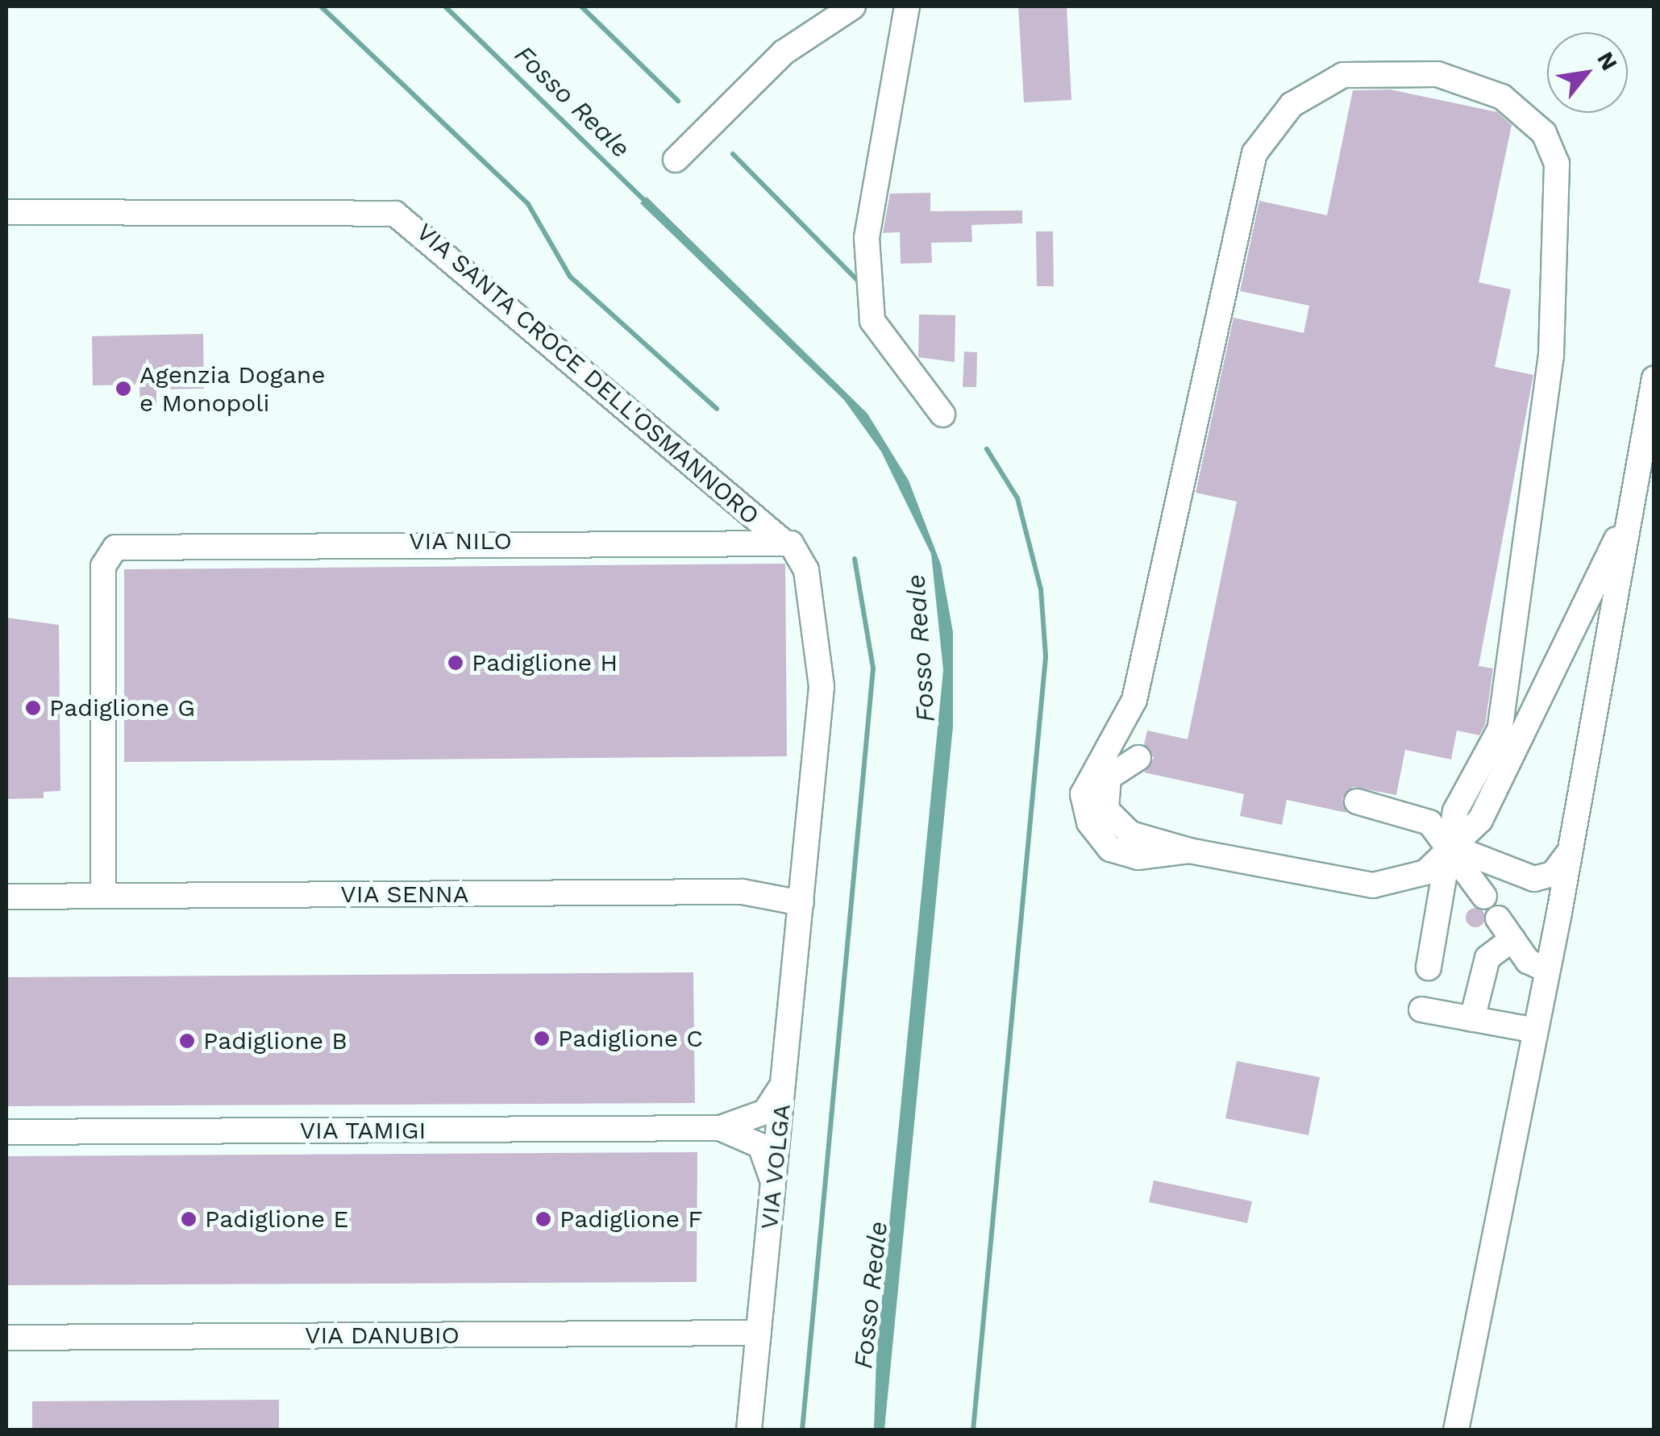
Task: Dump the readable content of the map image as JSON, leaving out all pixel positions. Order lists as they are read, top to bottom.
{
  "streets": {
    "street": [
      "VIA SANTA CROCE DELL'OSMANNORO",
      "VIA NILO",
      "VIA SENNA",
      "VIA TAMIGI",
      "VIA VOLGA",
      "VIA DANUBIO"
    ]
  },
  "crossings": [
    ["VIA SANTA CROCE DELL'OSMANNORO", "VIA NILO"],
    ["VIA NILO", "VIA SENNA"],
    ["VIA SENNA", "VIA VOLGA"],
    ["VIA TAMIGI", "VIA VOLGA"],
    ["VIA VOLGA", "VIA DANUBIO"]
  ],
  "water": ["Fosso Reale"],
  "places": [
    "Agenzia Dogane e Monopoli",
    "Padiglione H",
    "Padiglione G",
    "Padiglione C",
    "Padiglione B",
    "Padiglione E",
    "Padiglione F"
  ],
  "north": "top right"
}
